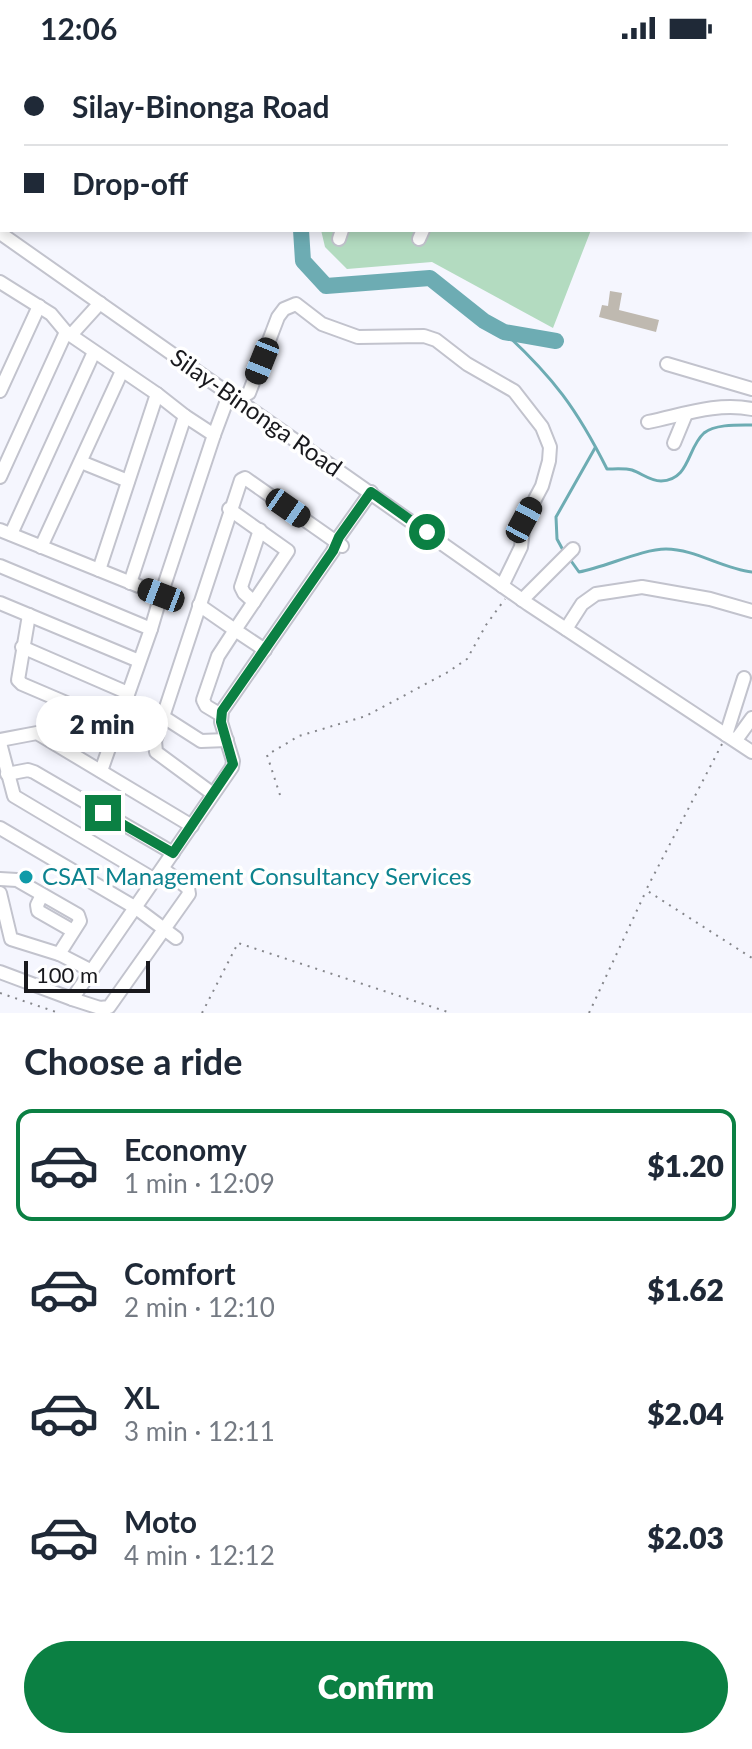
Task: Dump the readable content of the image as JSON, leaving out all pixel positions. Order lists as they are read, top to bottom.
{
  "streets": {
    "street": ["Silay-Binonga Road"]
  },
  "places": ["CSAT Management Consultancy Services"],
  "scale_bar": "100 m",
  "page": {
    "status": "12:06",
    "banner": ["Silay-Binonga Road", "Drop-off"],
    "bubble": "2 min",
    "scale": "100 m",
    "heading": "Choose a ride",
    "list": [
      {
        "name": "Economy",
        "note": "1 min · 12:09",
        "value": "$1.20"
      },
      {
        "name": "Comfort",
        "note": "2 min · 12:10",
        "value": "$1.62"
      },
      {
        "name": "XL",
        "note": "3 min · 12:11",
        "value": "$2.04"
      },
      {
        "name": "Moto",
        "note": "4 min · 12:12",
        "value": "$2.03"
      }
    ],
    "buttons": "Confirm"
  }
}
